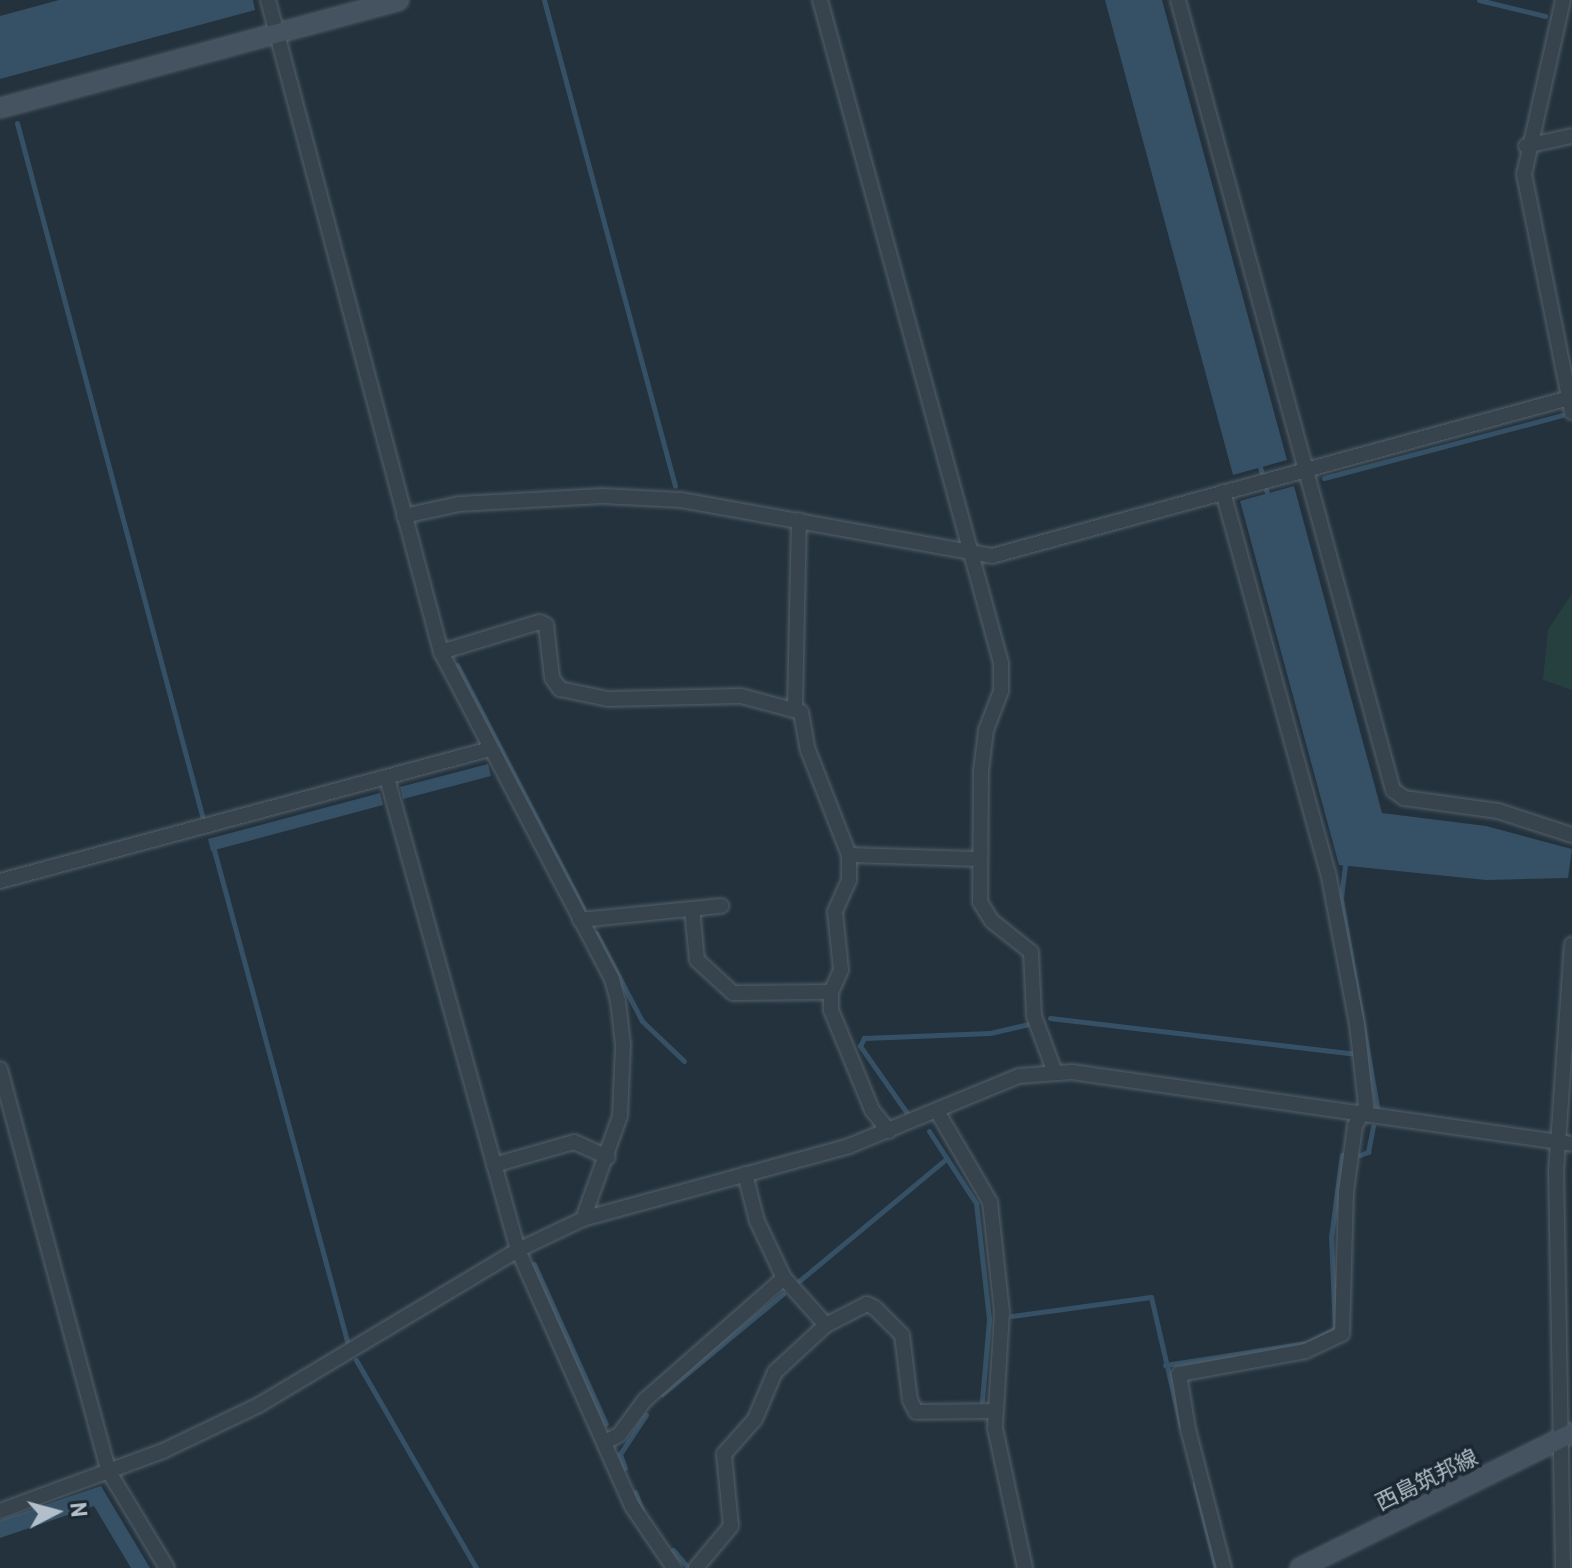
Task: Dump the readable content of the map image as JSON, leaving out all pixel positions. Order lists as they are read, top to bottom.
{
  "streets": {
    "street": ["西島筑邦線"]
  },
  "north": "right"
}
